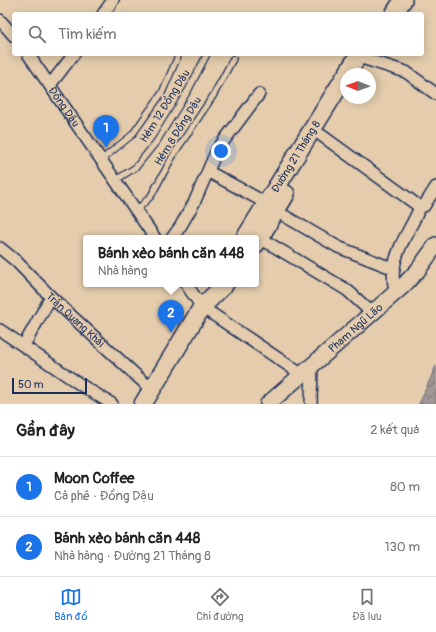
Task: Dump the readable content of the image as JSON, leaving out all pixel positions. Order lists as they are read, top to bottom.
{
  "streets": {
    "main road": ["Đường 21 Tháng 8"],
    "street": ["Đồng Dậu", "Trần Quang Khải", "Phạm Ngũ Lão"],
    "lane": ["Hẻm 12 Đồng Dậu", "Hẻm 8 Đồng Dậu"]
  },
  "crossings": [
    ["Đồng Dậu", "Hẻm 12 Đồng Dậu"],
    ["Đồng Dậu", "Hẻm 8 Đồng Dậu"]
  ],
  "scale_bar": "50 m",
  "north": "left",
  "page": {
    "search": "Tìm kiếm",
    "pins": ["1", "2"],
    "popup": ["Bánh xèo bánh căn 448", "Nhà hàng"],
    "scale": "50 m",
    "heading": ["Gần đây", "2 kết quả"],
    "list": [
      {
        "mark": "1",
        "name": "Moon Coffee",
        "note": "Cà phê · Đồng Dậu",
        "value": "80 m"
      },
      {
        "mark": "2",
        "name": "Bánh xèo bánh căn 448",
        "note": "Nhà hàng · Đường 21 Tháng 8",
        "value": "130 m"
      }
    ],
    "nav": ["Bản đồ", "Chỉ đường", "Đã lưu"]
  }
}
